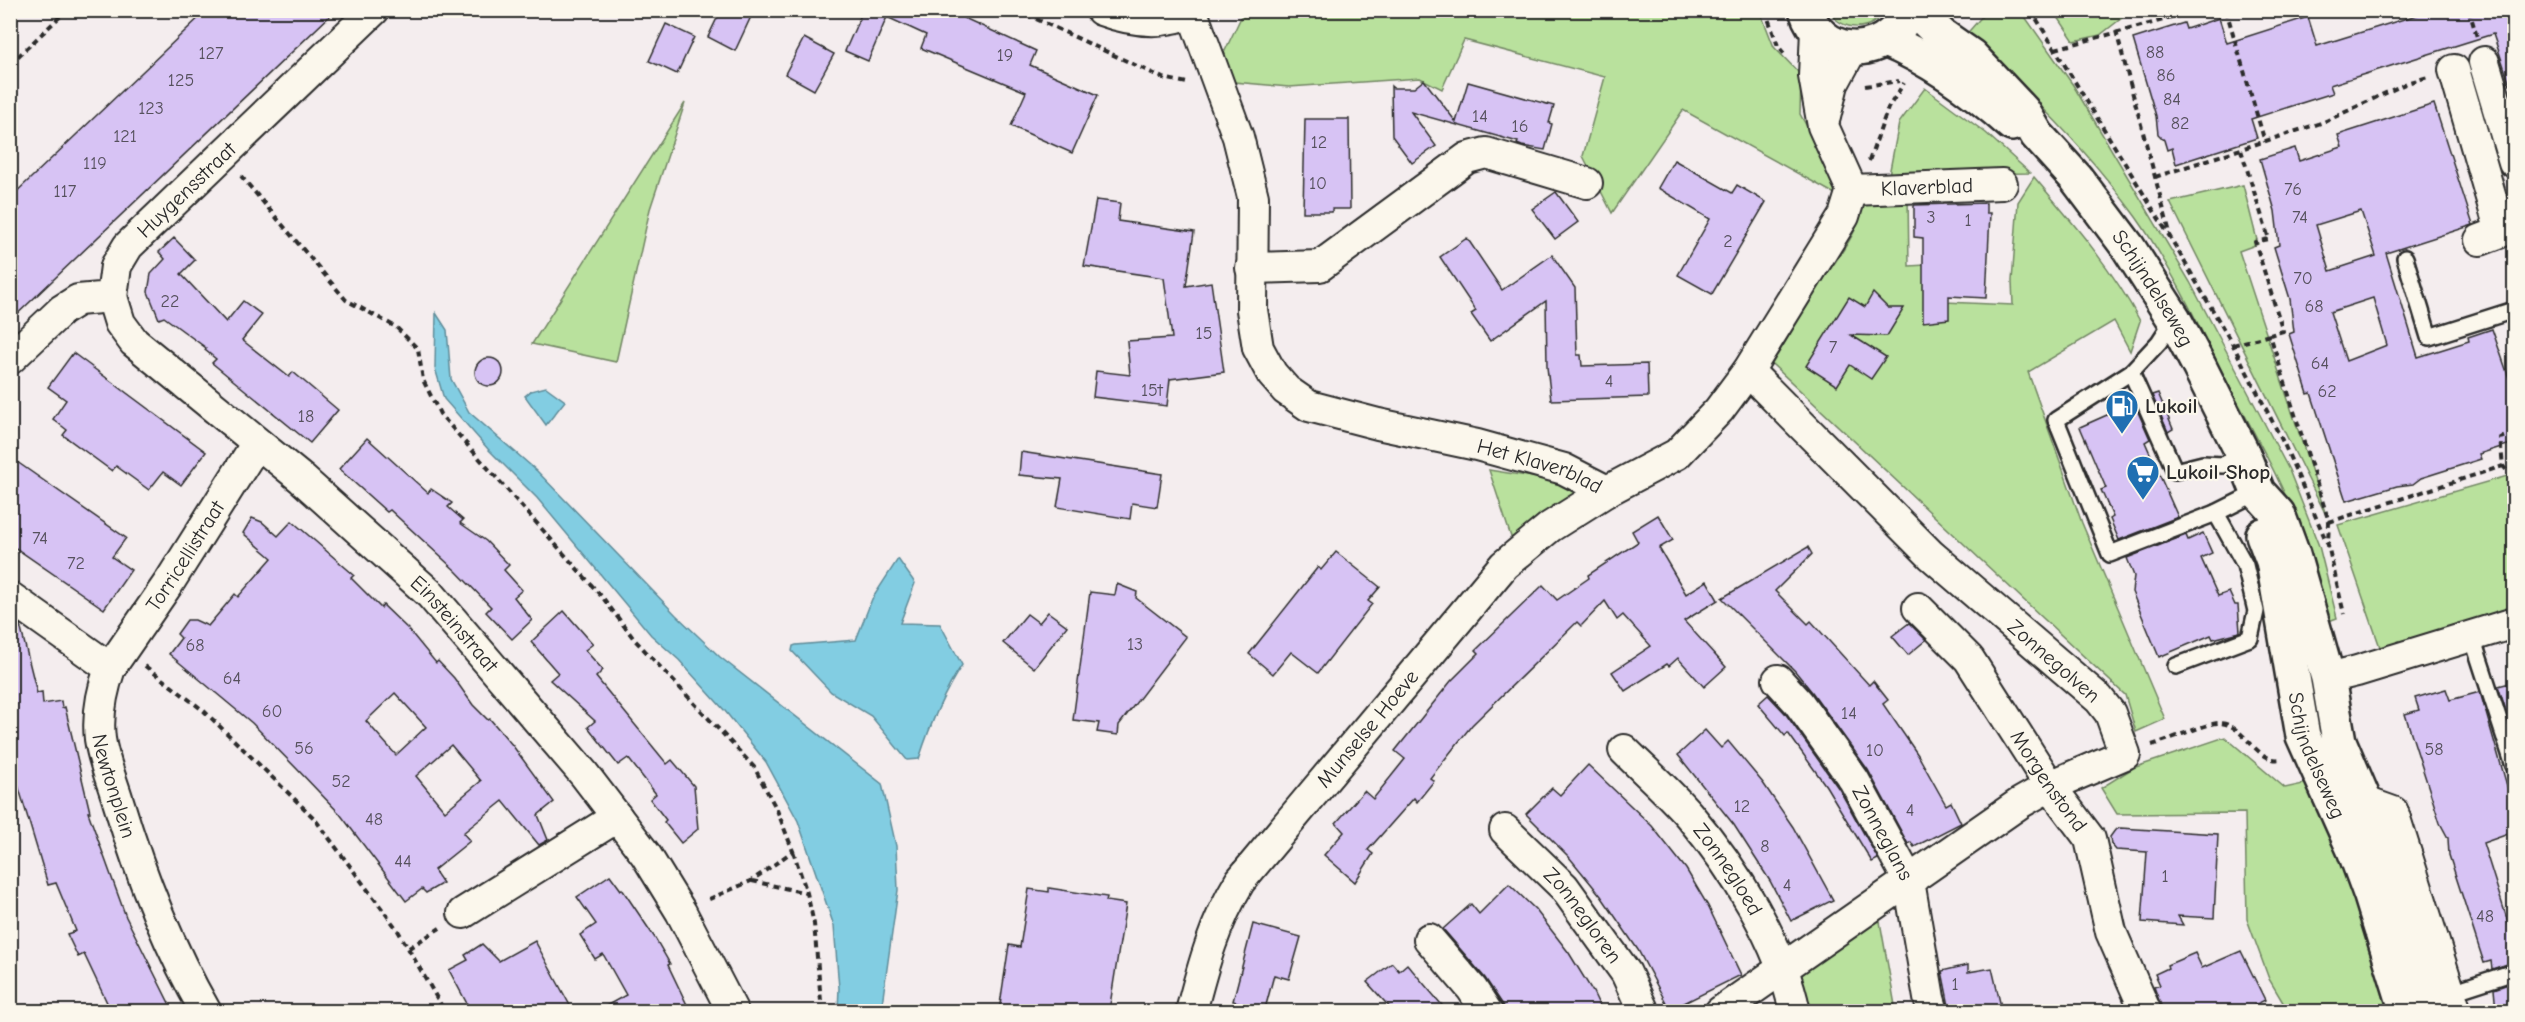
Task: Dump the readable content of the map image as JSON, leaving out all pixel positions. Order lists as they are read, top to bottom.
{
  "streets": {
    "main road": ["Schijndelseweg"],
    "street": [
      "Klaverblad",
      "Huygensstraat",
      "Het Klaverblad",
      "Torricellistraat",
      "Einsteinstraat",
      "Zonnegolven",
      "Munselse Hoeve",
      "Morgenstond",
      "Newtonplein",
      "Zonneglans",
      "Zonnegloed",
      "Zonnegloren"
    ]
  },
  "crossings": [
    ["Klaverblad", "Het Klaverblad"],
    ["Huygensstraat", "Einsteinstraat"],
    ["Het Klaverblad", "Zonnegolven"],
    ["Het Klaverblad", "Munselse Hoeve"],
    ["Torricellistraat", "Einsteinstraat"],
    ["Torricellistraat", "Newtonplein"]
  ],
  "places": {
    "fuel station": ["Lukoil"],
    "supermarket": ["Lukoil Shop"]
  },
  "house_numbers": [
    "88",
    "127",
    "19",
    "86",
    "125",
    "84",
    "123",
    "14",
    "82",
    "16",
    "121",
    "12",
    "119",
    "10",
    "76",
    "117",
    "3",
    "74",
    "1",
    "2",
    "70",
    "22",
    "68",
    "15",
    "7",
    "64",
    "4",
    "15t",
    "62",
    "18",
    "74",
    "72",
    "13",
    "68",
    "64",
    "60",
    "14",
    "56",
    "58",
    "10",
    "52",
    "12",
    "4",
    "48",
    "8",
    "44",
    "1",
    "4",
    "48",
    "1"
  ]
}
